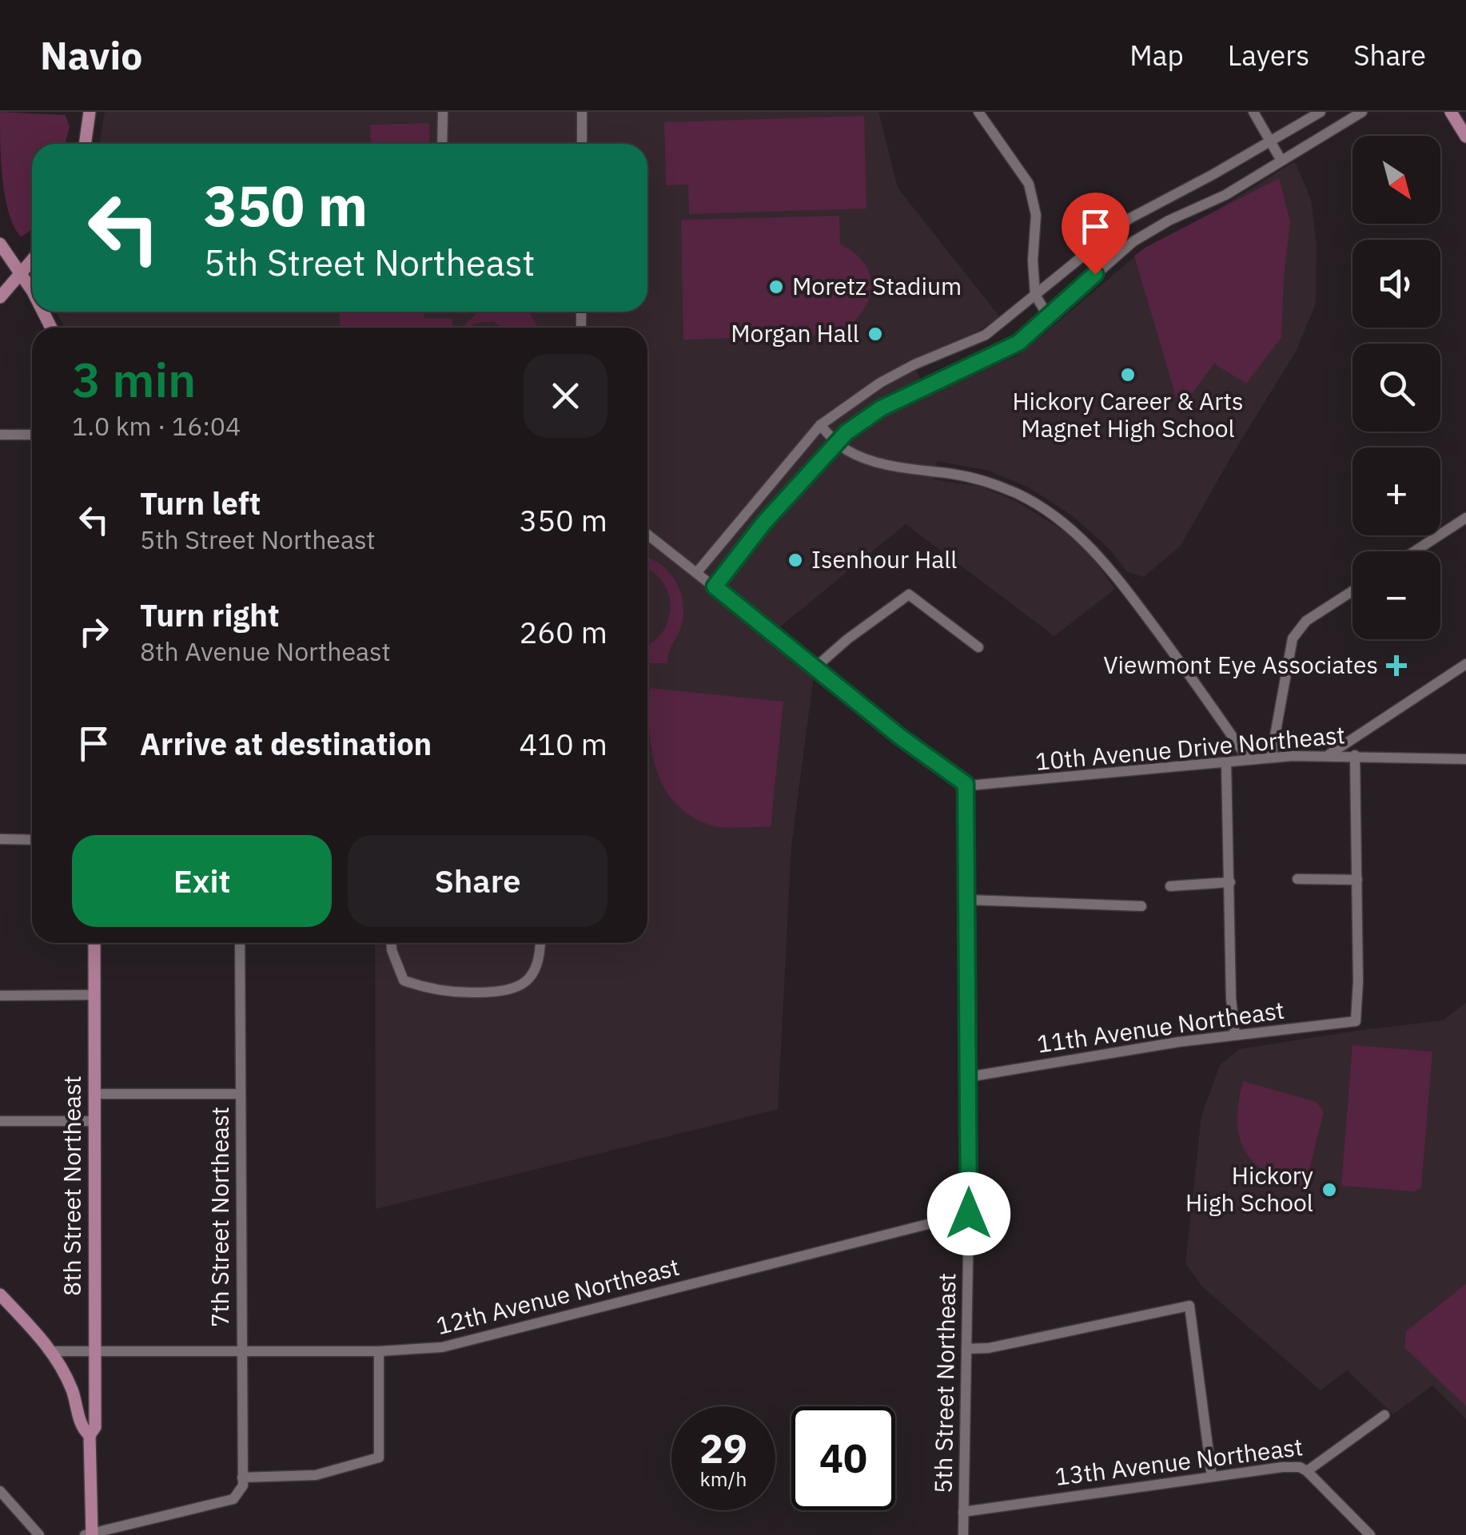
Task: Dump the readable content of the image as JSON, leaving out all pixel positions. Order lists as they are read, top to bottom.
{
  "streets": {
    "main road": ["8th Street Northeast"],
    "street": [
      "10th Avenue Drive Northeast",
      "11th Avenue Northeast",
      "7th Street Northeast",
      "12th Avenue Northeast",
      "5th Street Northeast",
      "13th Avenue Northeast"
    ]
  },
  "crossings": [
    ["10th Avenue Drive Northeast", "5th Street Northeast"],
    ["11th Avenue Northeast", "5th Street Northeast"],
    ["8th Street Northeast", "12th Avenue Northeast"],
    ["7th Street Northeast", "12th Avenue Northeast"],
    ["12th Avenue Northeast", "5th Street Northeast"],
    ["5th Street Northeast", "13th Avenue Northeast"]
  ],
  "places": {
    "other": [
      "Moretz Stadium",
      "Morgan Hall",
      "Hickory Career & Arts Magnet High School",
      "Isenhour Hall",
      "Hickory High School"
    ],
    "health": ["Viewmont Eye Associates"]
  },
  "north": "bottom right",
  "page": {
    "header": "Navio",
    "nav": ["Map", "Layers", "Share"],
    "map_buttons": ["+", "−"],
    "turn": ["350 m", "5th Street Northeast"],
    "heading": ["3 min", "1.0 km · 16:04"],
    "list": [
      {
        "name": "Turn left",
        "note": "5th Street Northeast",
        "value": "350 m"
      },
      {
        "name": "Turn right",
        "note": "8th Avenue Northeast",
        "value": "260 m"
      },
      {
        "name": "Arrive at destination",
        "value": "410 m"
      }
    ],
    "buttons": ["Exit", "Share"],
    "speed": "29 km/h",
    "limit": "40"
  }
}
